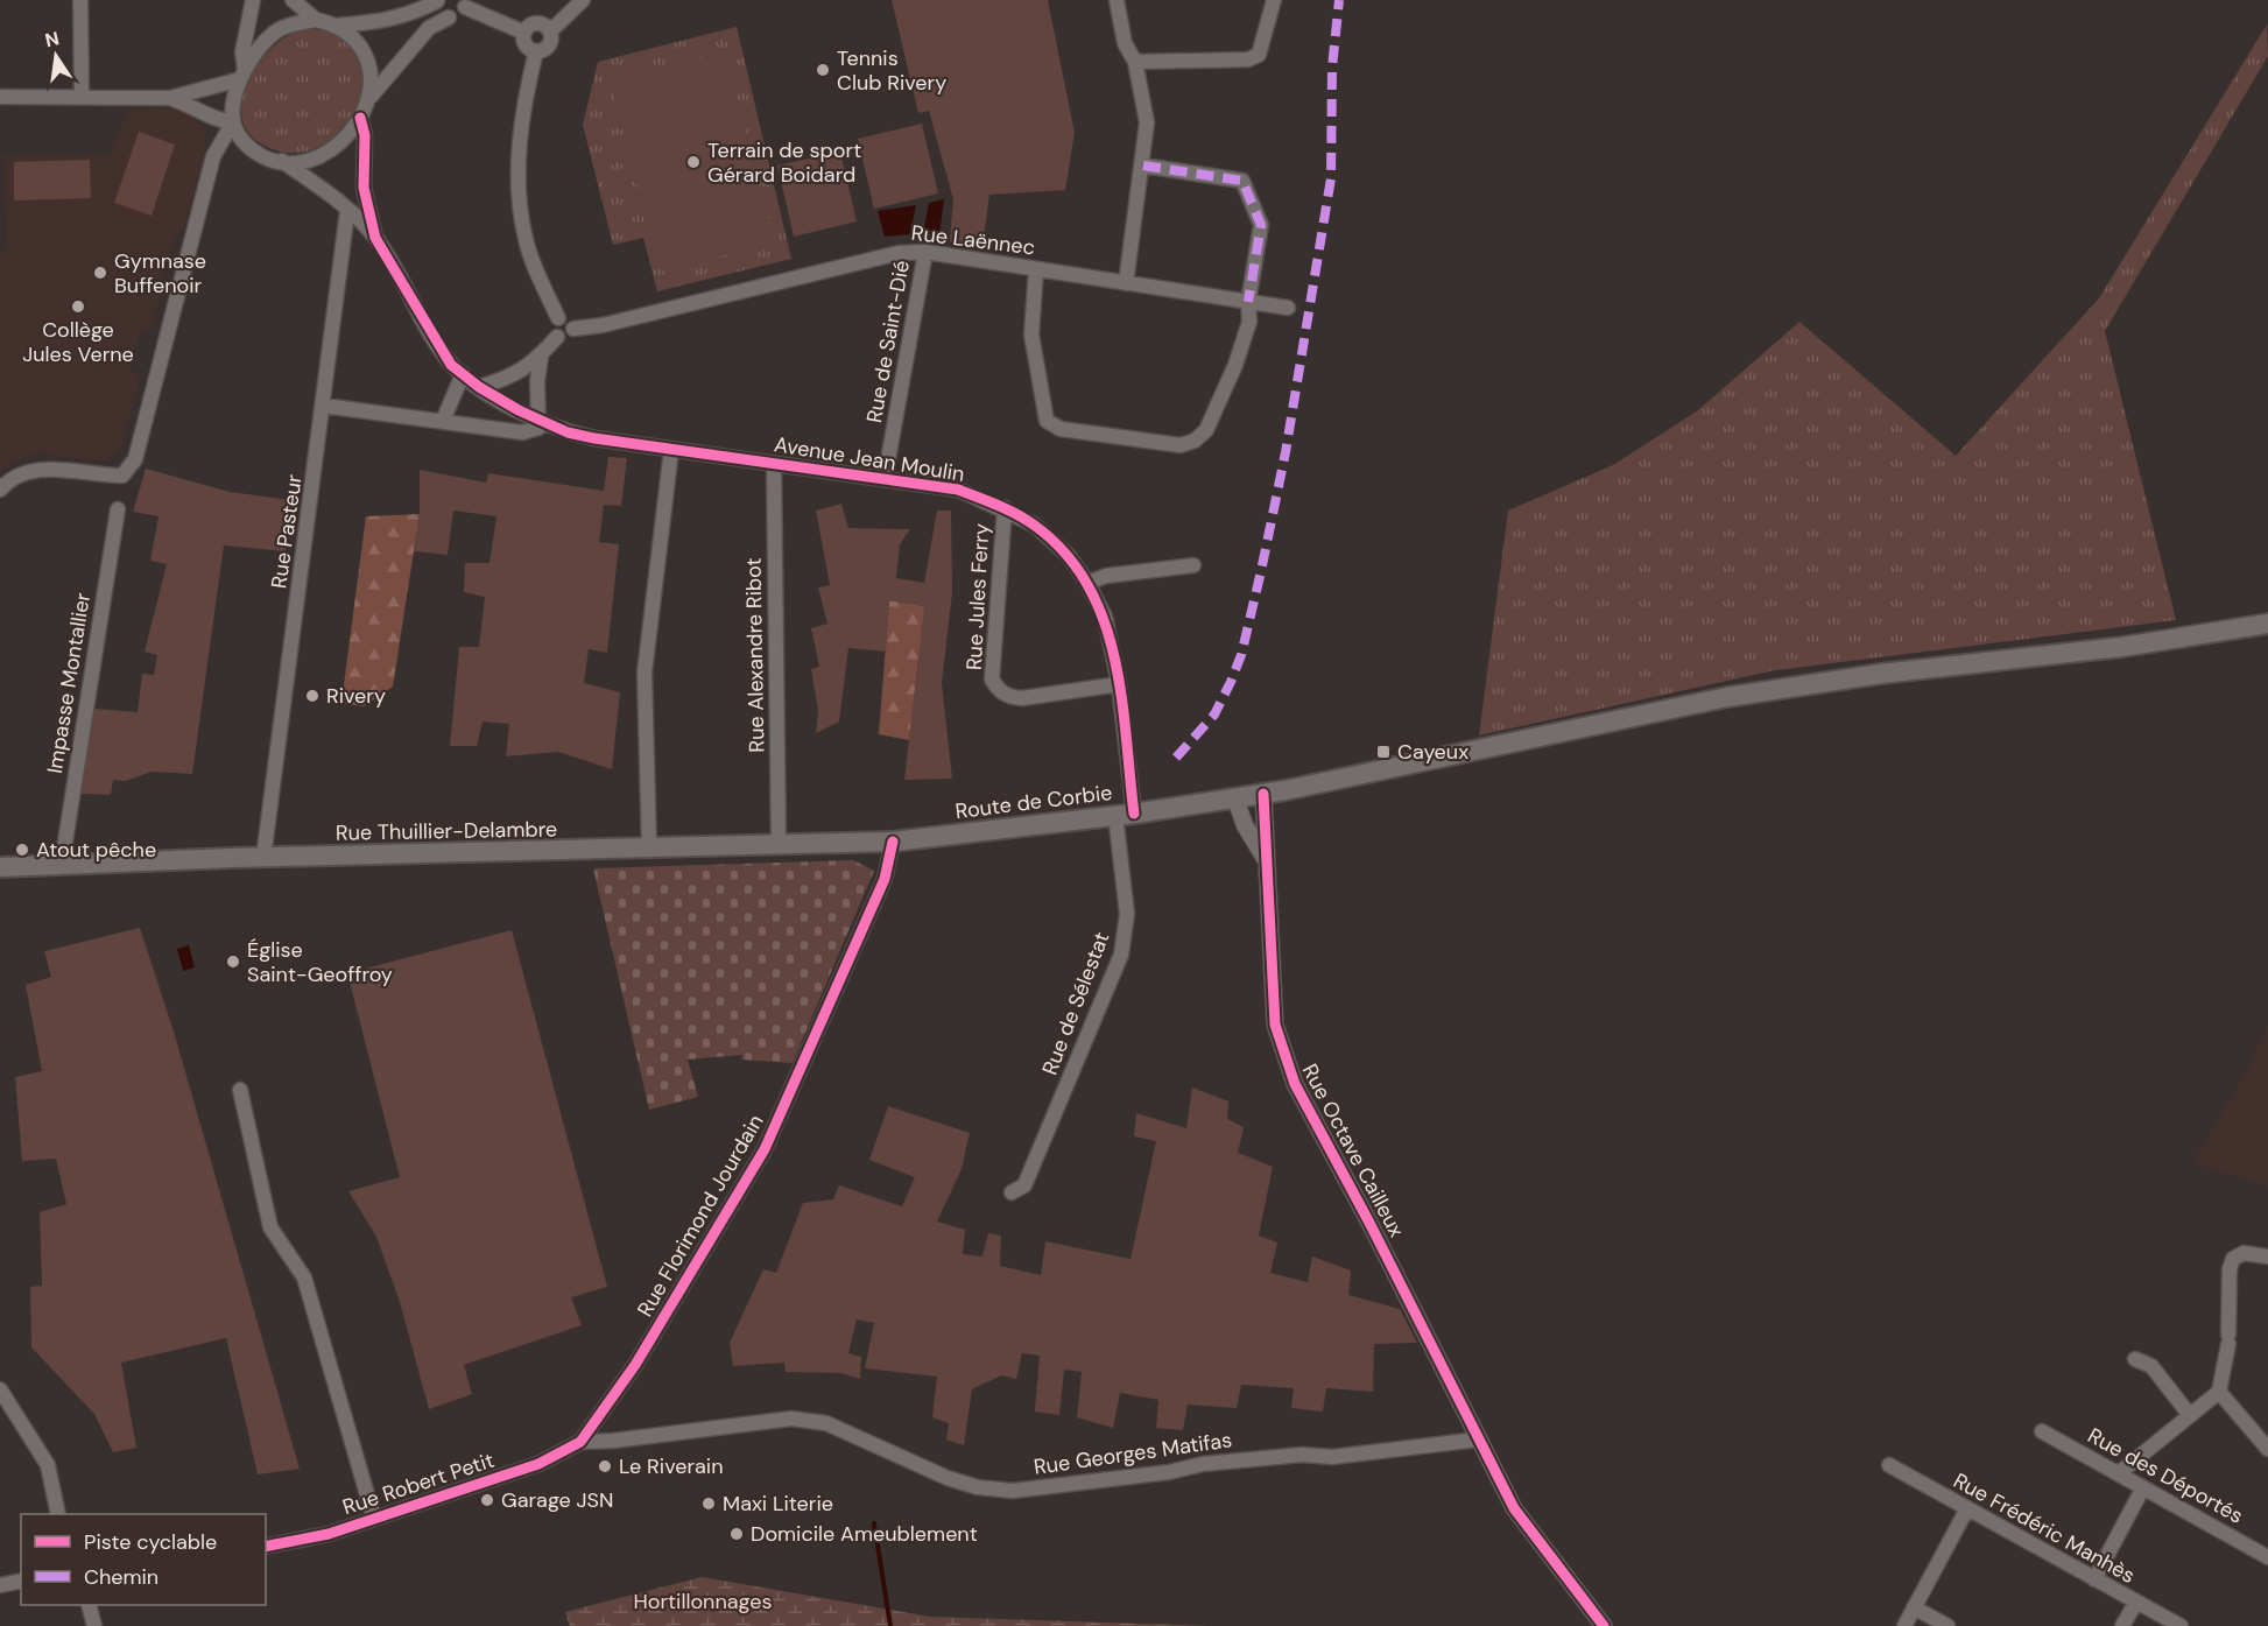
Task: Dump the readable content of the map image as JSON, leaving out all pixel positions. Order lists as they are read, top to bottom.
{
  "streets": {
    "main road": ["Route de Corbie", "Rue Thuillier-Delambre"],
    "street": [
      "Rue Laënnec",
      "Rue de Saint-Dié",
      "Avenue Jean Moulin",
      "Rue Pasteur",
      "Rue Jules Ferry",
      "Rue Alexandre Ribot",
      "Impasse Montallier",
      "Rue de Sélestat",
      "Rue Octave Cailleux",
      "Rue Florimond Jourdain",
      "Rue Georges Matifas",
      "Rue des Déportés",
      "Rue Robert Petit",
      "Rue Frédéric Manhès"
    ]
  },
  "crossings": [
    ["Rue Laënnec", "Rue de Saint-Dié"],
    ["Rue de Saint-Dié", "Avenue Jean Moulin"],
    ["Avenue Jean Moulin", "Rue Jules Ferry"],
    ["Avenue Jean Moulin", "Rue Alexandre Ribot"],
    ["Avenue Jean Moulin", "Route de Corbie"],
    ["Avenue Jean Moulin", "Rue de Sélestat"],
    ["Rue Pasteur", "Rue Thuillier-Delambre"],
    ["Rue Alexandre Ribot", "Rue Thuillier-Delambre"],
    ["Impasse Montallier", "Rue Thuillier-Delambre"],
    ["Route de Corbie", "Rue Thuillier-Delambre"],
    ["Route de Corbie", "Rue de Sélestat"],
    ["Route de Corbie", "Rue Octave Cailleux"],
    ["Route de Corbie", "Rue Florimond Jourdain"],
    ["Rue Thuillier-Delambre", "Rue Florimond Jourdain"],
    ["Rue Octave Cailleux", "Rue Georges Matifas"],
    ["Rue Florimond Jourdain", "Rue Georges Matifas"],
    ["Rue Florimond Jourdain", "Rue Robert Petit"],
    ["Rue Georges Matifas", "Rue Robert Petit"]
  ],
  "parks": ["Hortillonnages"],
  "places": {
    "other": [
      "Tennis Club Rivery",
      "Terrain de sport Gérard Boidard",
      "Gymnase Buffenoir",
      "Collège Jules Verne",
      "Rivery",
      "Atout pêche",
      "Église Saint-Geoffroy",
      "Le Riverain",
      "Garage JSN",
      "Maxi Literie",
      "Domicile Ameublement"
    ],
    "transit": ["Cayeux"]
  },
  "legend": ["Piste cyclable", "Chemin"],
  "north": "top"
}
